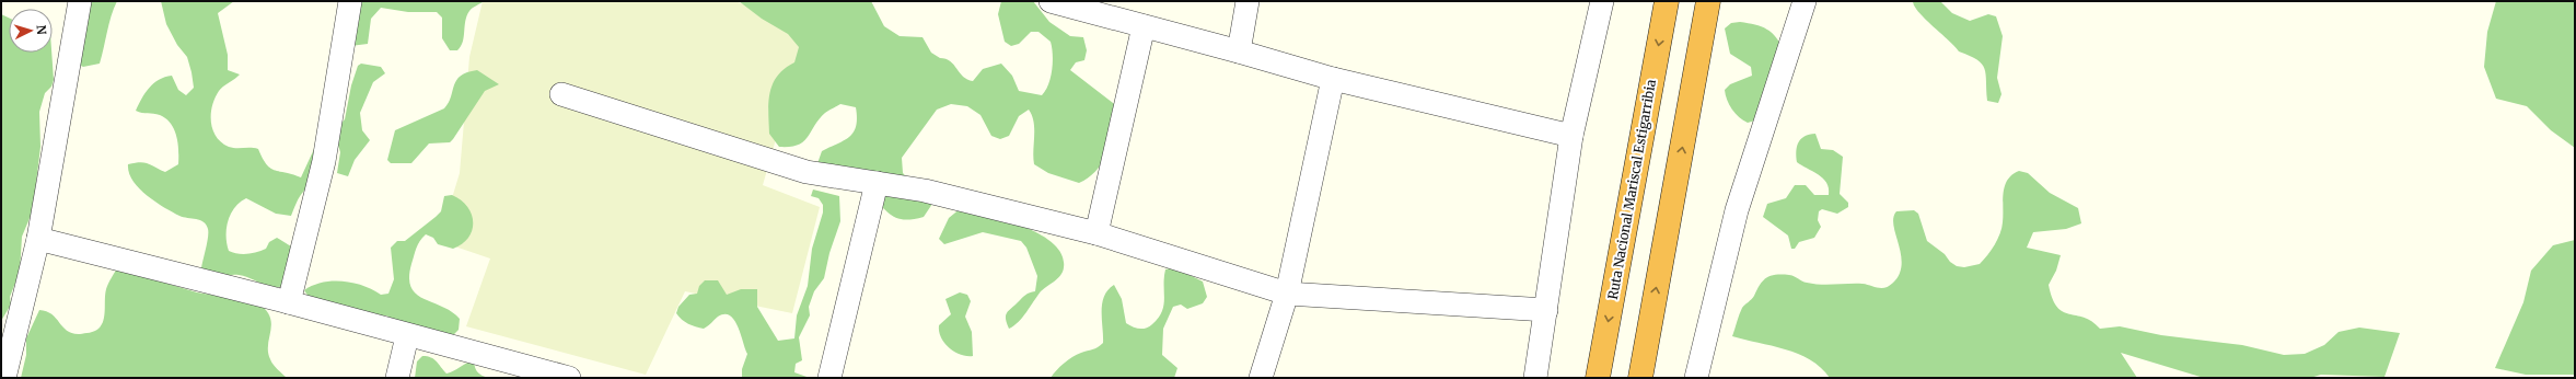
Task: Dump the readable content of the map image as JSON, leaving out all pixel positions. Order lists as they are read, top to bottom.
{
  "streets": {
    "highway": ["Ruta Nacional Mariscal Estigarribia"]
  },
  "north": "right"
}
